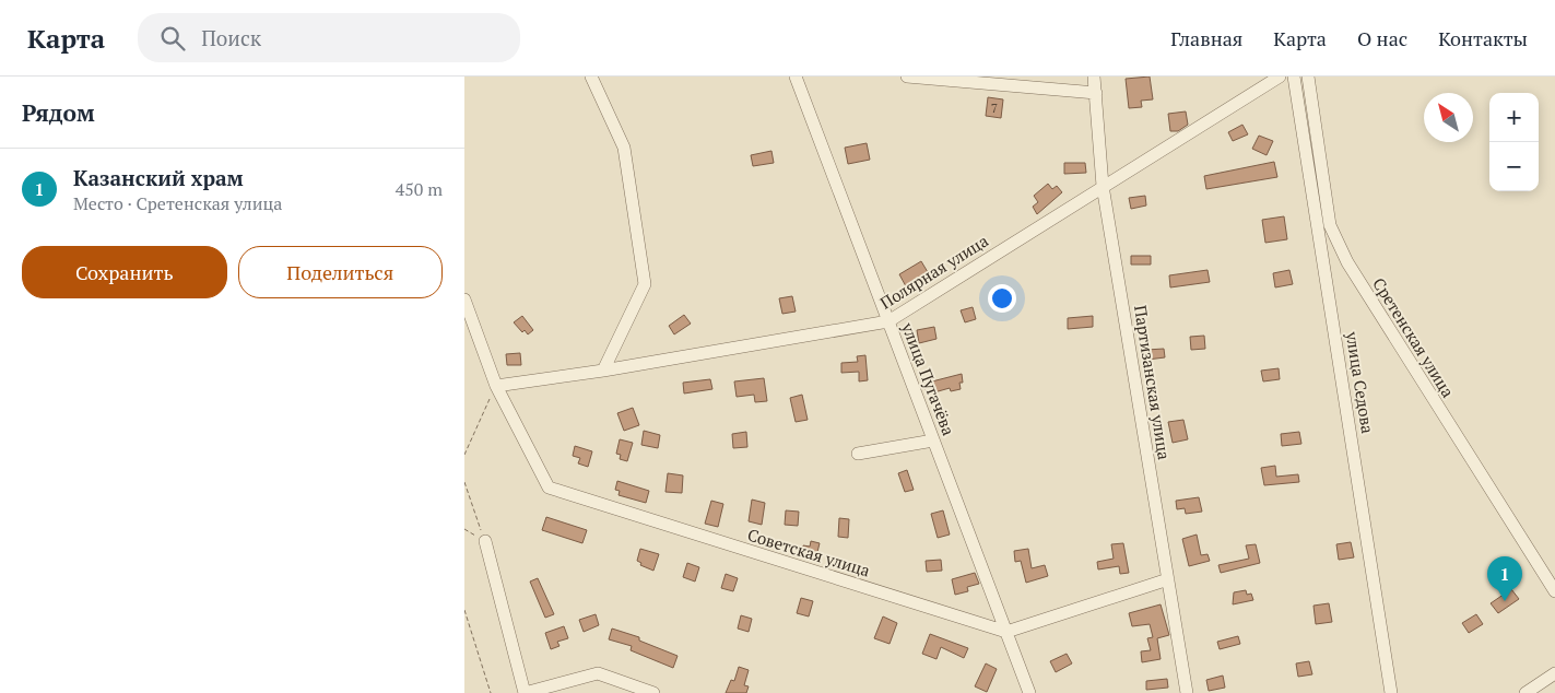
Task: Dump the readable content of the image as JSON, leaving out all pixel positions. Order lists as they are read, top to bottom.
{
  "streets": {
    "street": [
      "Полярная улица",
      "Сретенская улица",
      "улица Пугачёва",
      "Партизанская улица",
      "улица Седова",
      "Советская улица"
    ]
  },
  "crossings": [
    ["Полярная улица", "улица Пугачёва"],
    ["Полярная улица", "Партизанская улица"],
    ["Полярная улица", "Советская улица"],
    ["улица Пугачёва", "Советская улица"]
  ],
  "house_numbers": ["7"],
  "north": "top left",
  "page": {
    "header": "Карта",
    "search": "Поиск",
    "nav": [
      "Главная",
      "Карта",
      "О нас",
      "Контакты"
    ],
    "heading": "Рядом",
    "map_buttons": ["+", "−"],
    "list": [
      {
        "mark": "1",
        "name": "Казанский храм",
        "note": "Место · Сретенская улица",
        "value": "450 m"
      }
    ],
    "buttons": ["Сохранить", "Поделиться"],
    "pins": "1"
  }
}
